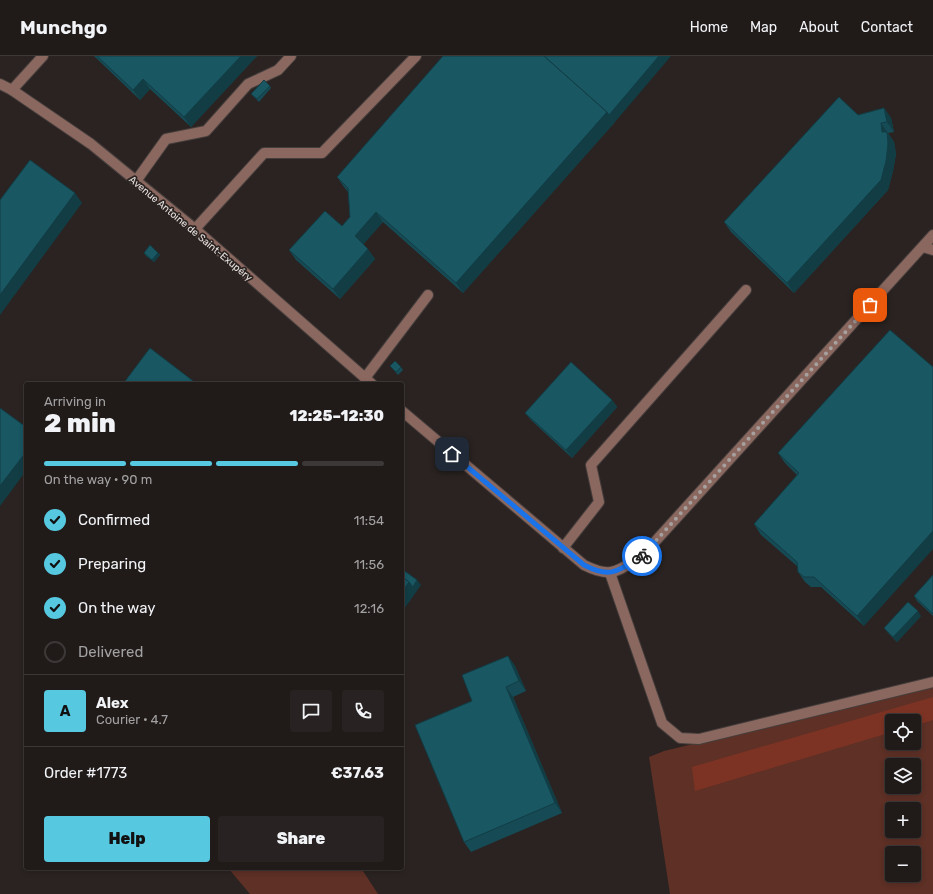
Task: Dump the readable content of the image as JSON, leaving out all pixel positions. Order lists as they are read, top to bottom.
{
  "streets": {
    "street": ["Avenue Antoine de Saint-Exupéry"]
  },
  "page": {
    "header": "Munchgo",
    "nav": [
      "Home",
      "Map",
      "About",
      "Contact"
    ],
    "heading": ["2 min", "Arriving in", "12:25–12:30"],
    "panel": [
      "Alex",
      "Courier · 4.7",
      "Order #1773",
      "€37.63"
    ],
    "bar": "On the way · 90 m",
    "list": [
      ["Confirmed", "11:54"],
      ["Preparing", "11:56"],
      ["On the way", "12:16"],
      "Delivered"
    ],
    "round": "A",
    "map_buttons": ["+", "−"],
    "buttons": ["Help", "Share"]
  }
}
